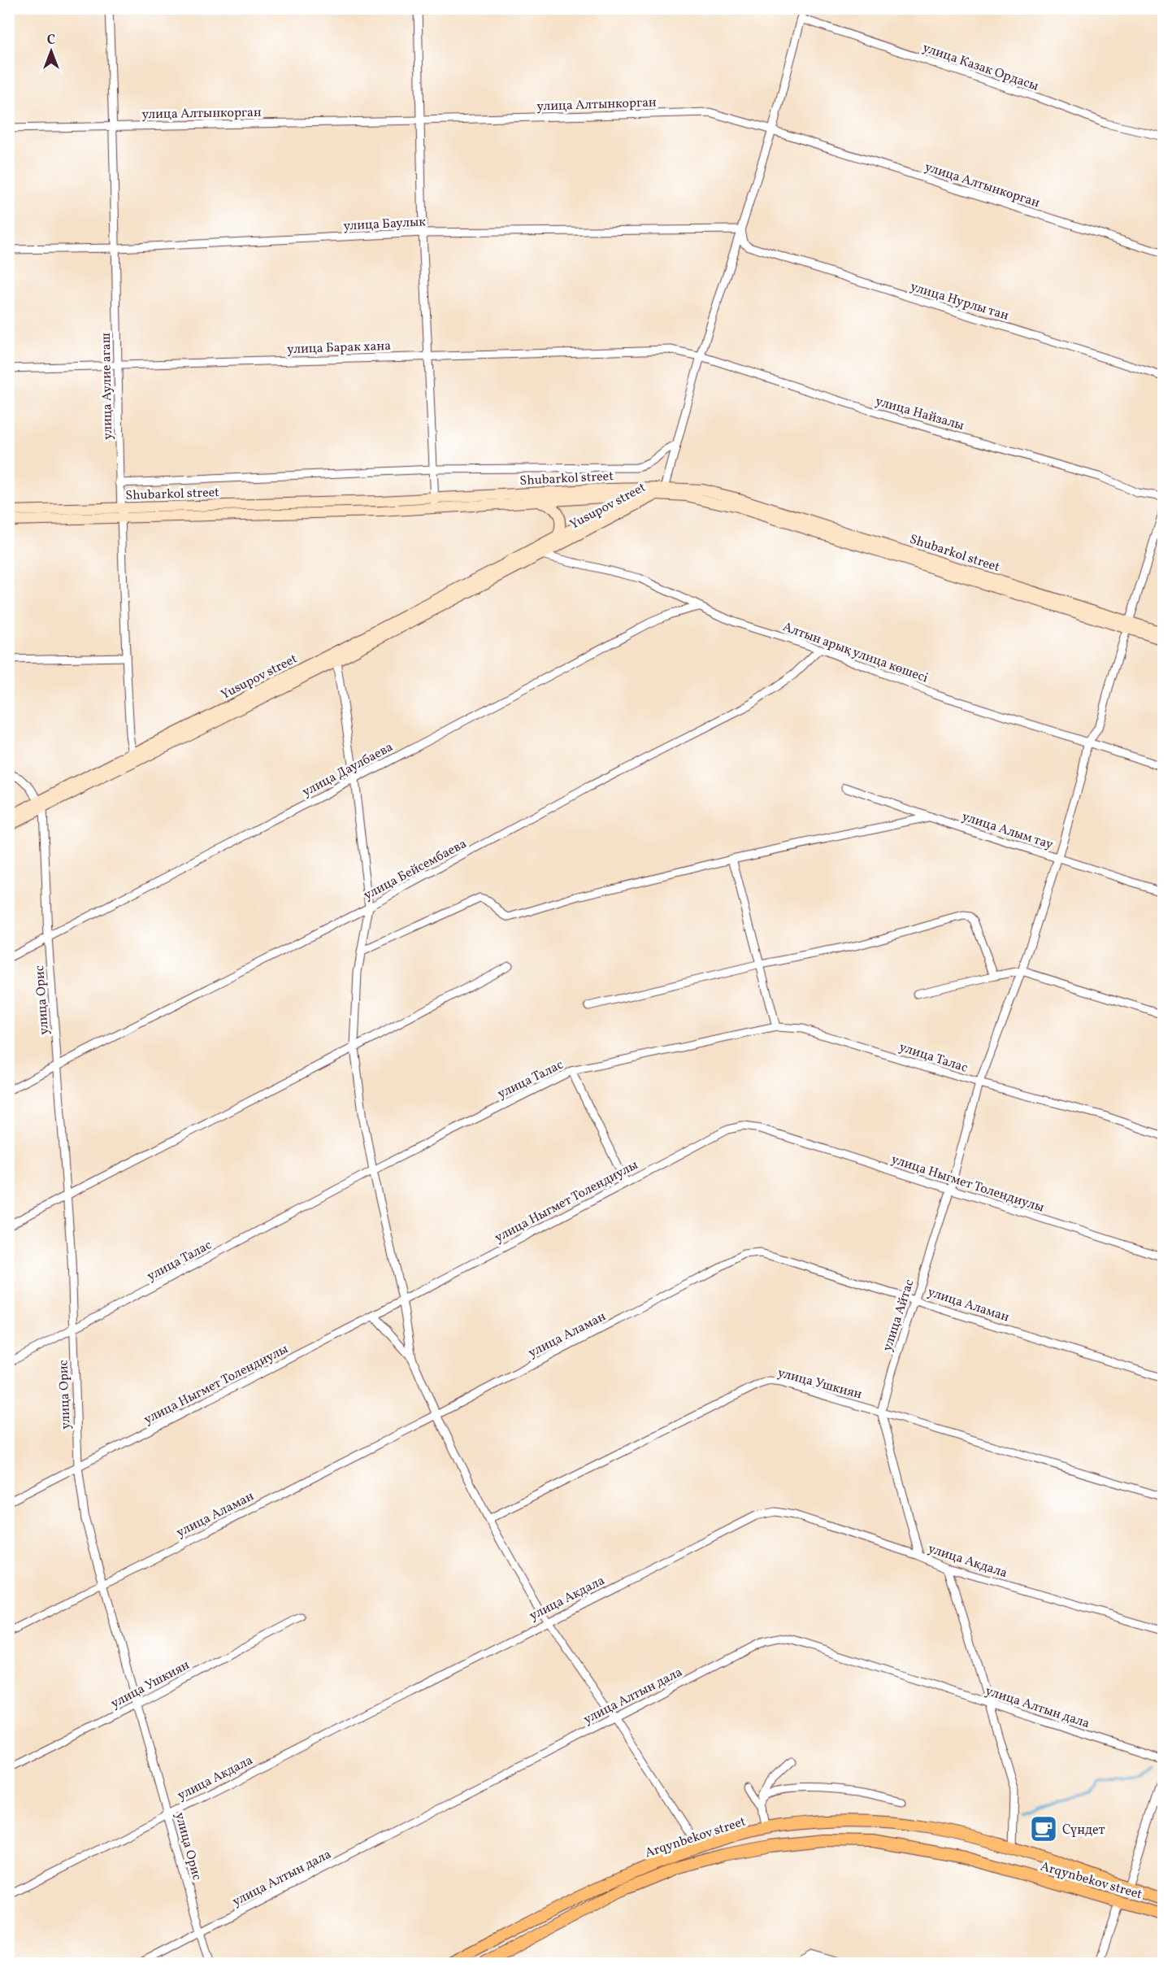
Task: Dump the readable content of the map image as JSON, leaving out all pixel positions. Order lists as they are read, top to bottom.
{
  "streets": {
    "main road": ["Arqynbekov street"],
    "street": [
      "улица Казак Ордасы",
      "улица Алтынкорган",
      "улица Баулык",
      "улица Нурлы тан",
      "улица Барак хана",
      "улица Аулие агаш",
      "улица Найзалы",
      "Shubarkol street",
      "Yusupov street",
      "Алтын арық улица көшесі",
      "улица Даулбаева",
      "улица Алым тау",
      "улица Бейсембаева",
      "улица Орис",
      "улица Талас",
      "улица Ныгмет Толендиулы",
      "улица Аламан",
      "улица Айтас",
      "улица Ушкиян",
      "улица Акдала",
      "улица Алтын дала"
    ]
  },
  "crossings": [
    ["улица Алтынкорган", "улица Аулие агаш"],
    ["улица Баулык", "улица Нурлы тан"],
    ["улица Баулык", "улица Аулие агаш"],
    ["улица Барак хана", "улица Аулие агаш"],
    ["улица Барак хана", "улица Найзалы"],
    ["улица Аулие агаш", "Shubarkol street"],
    ["улица Аулие агаш", "Yusupov street"],
    ["Shubarkol street", "Yusupov street"],
    ["Yusupov street", "Алтын арық улица көшесі"],
    ["Yusupov street", "улица Орис"],
    ["Алтын арық улица көшесі", "улица Даулбаева"],
    ["Алтын арық улица көшесі", "улица Бейсембаева"],
    ["Алтын арық улица көшесі", "улица Айтас"],
    ["улица Даулбаева", "улица Орис"],
    ["улица Алым тау", "улица Айтас"],
    ["улица Бейсембаева", "улица Орис"],
    ["улица Орис", "улица Талас"],
    ["улица Орис", "улица Ныгмет Толендиулы"],
    ["улица Орис", "улица Аламан"],
    ["улица Орис", "улица Ушкиян"],
    ["улица Орис", "улица Акдала"],
    ["улица Орис", "улица Алтын дала"],
    ["улица Талас", "улица Айтас"],
    ["улица Ныгмет Толендиулы", "улица Айтас"],
    ["улица Аламан", "улица Айтас"],
    ["улица Айтас", "улица Ушкиян"]
  ],
  "places": {
    "cafe": ["Сүндет"]
  },
  "north": "top"
}
